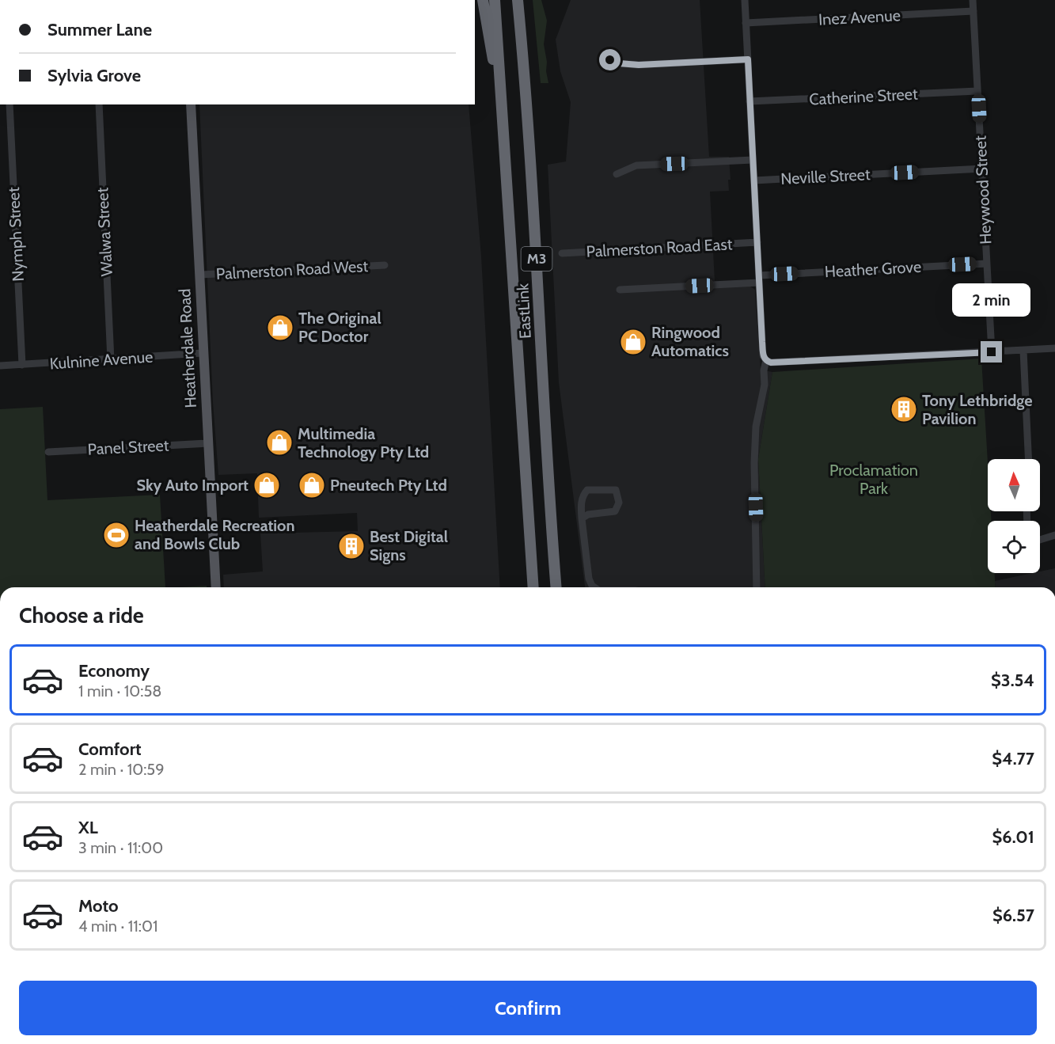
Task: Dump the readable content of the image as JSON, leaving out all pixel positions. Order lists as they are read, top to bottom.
{
  "streets": {
    "highway": ["M3", "EastLink"],
    "main road": ["Heatherdale Road"],
    "street": [
      "Inez Avenue",
      "Catherine Street",
      "Neville Street",
      "Heywood Street",
      "Walwa Street",
      "Nymph Street",
      "Palmerston Road East",
      "Heather Grove",
      "Palmerston Road West",
      "Kulnine Avenue",
      "Panel Street"
    ]
  },
  "crossings": [
    ["Inez Avenue", "Heywood Street"],
    ["Catherine Street", "Heywood Street"],
    ["Neville Street", "Heywood Street"],
    ["Heywood Street", "Heather Grove"],
    ["Walwa Street", "Kulnine Avenue"],
    ["Nymph Street", "Kulnine Avenue"],
    ["Palmerston Road West", "Heatherdale Road"],
    ["Heatherdale Road", "Kulnine Avenue"],
    ["Heatherdale Road", "Panel Street"]
  ],
  "parks": ["Proclamation Park"],
  "places": {
    "shop": [
      "The Original PC Doctor",
      "Ringwood Automatics",
      "Multimedia Technology Pty Ltd",
      "Sky Auto Import",
      "Pneutech Pty Ltd"
    ],
    "building": ["Tony Lethbridge Pavilion", "Best Digital Signs"],
    "sports": ["Heatherdale Recreation and Bowls Club"]
  },
  "north": "top",
  "page": {
    "banner": ["Summer Lane", "Sylvia Grove"],
    "bubble": "2 min",
    "heading": "Choose a ride",
    "list": [
      {
        "name": "Economy",
        "note": "1 min · 10:58",
        "value": "$3.54"
      },
      {
        "name": "Comfort",
        "note": "2 min · 10:59",
        "value": "$4.77"
      },
      {
        "name": "XL",
        "note": "3 min · 11:00",
        "value": "$6.01"
      },
      {
        "name": "Moto",
        "note": "4 min · 11:01",
        "value": "$6.57"
      }
    ],
    "buttons": "Confirm"
  }
}
